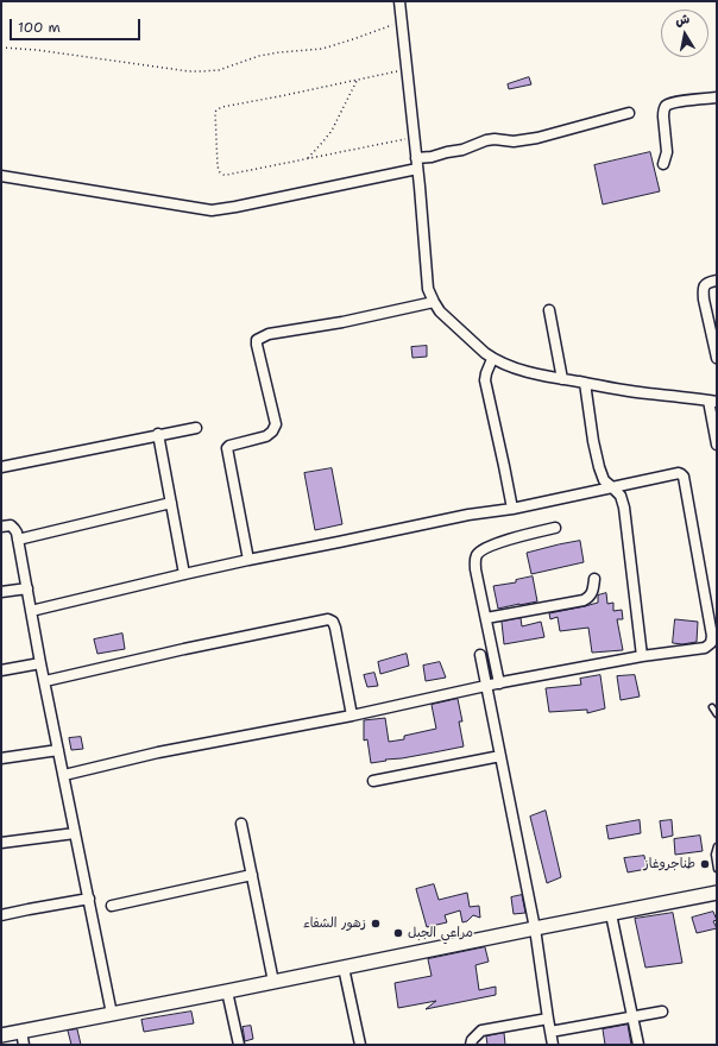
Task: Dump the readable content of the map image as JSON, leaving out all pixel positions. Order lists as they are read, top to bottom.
{
  "places": ["طناجروغاز", "زهور الشفاء", "مراعي الجبل"],
  "scale_bar": "100 m",
  "north": "top"
}
